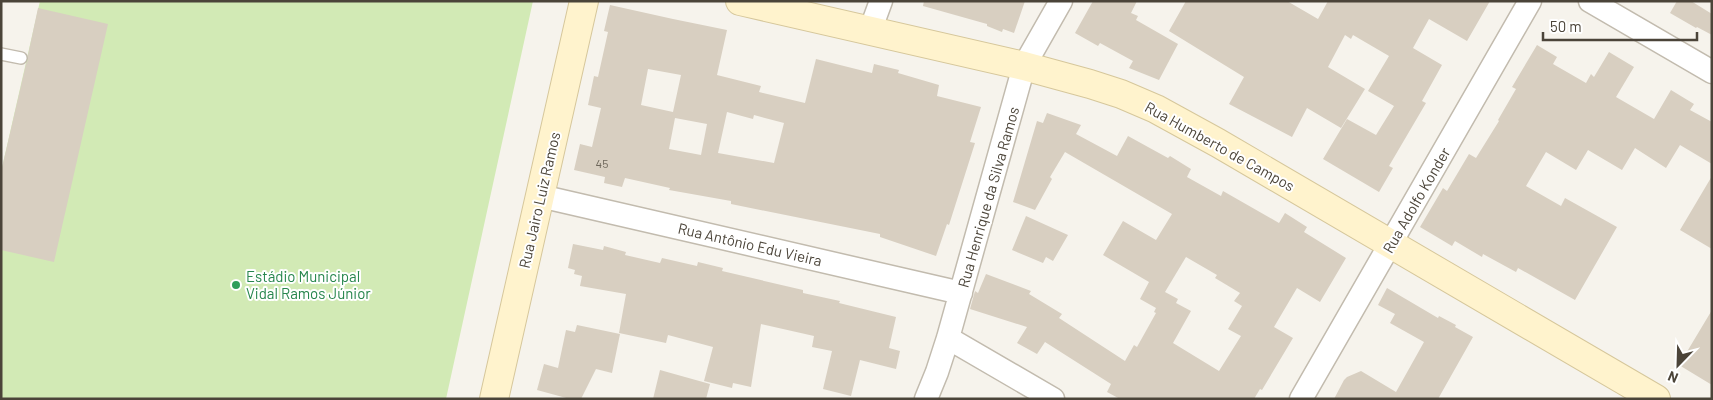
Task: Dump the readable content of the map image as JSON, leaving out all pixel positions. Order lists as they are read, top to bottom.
{
  "streets": {
    "main road": ["Rua Humberto de Campos", "Rua Jairo Luiz Ramos"],
    "street": ["Rua Henrique da Silva Ramos", "Rua Adolfo Konder", "Rua Antônio Edu Vieira"]
  },
  "crossings": [
    ["Rua Humberto de Campos", "Rua Henrique da Silva Ramos"],
    ["Rua Humberto de Campos", "Rua Adolfo Konder"],
    ["Rua Henrique da Silva Ramos", "Rua Antônio Edu Vieira"],
    ["Rua Jairo Luiz Ramos", "Rua Antônio Edu Vieira"]
  ],
  "places": ["Estádio Municipal Vidal Ramos Júnior"],
  "house_numbers": ["45"],
  "scale_bar": "50 m",
  "north": "bottom left"
}
